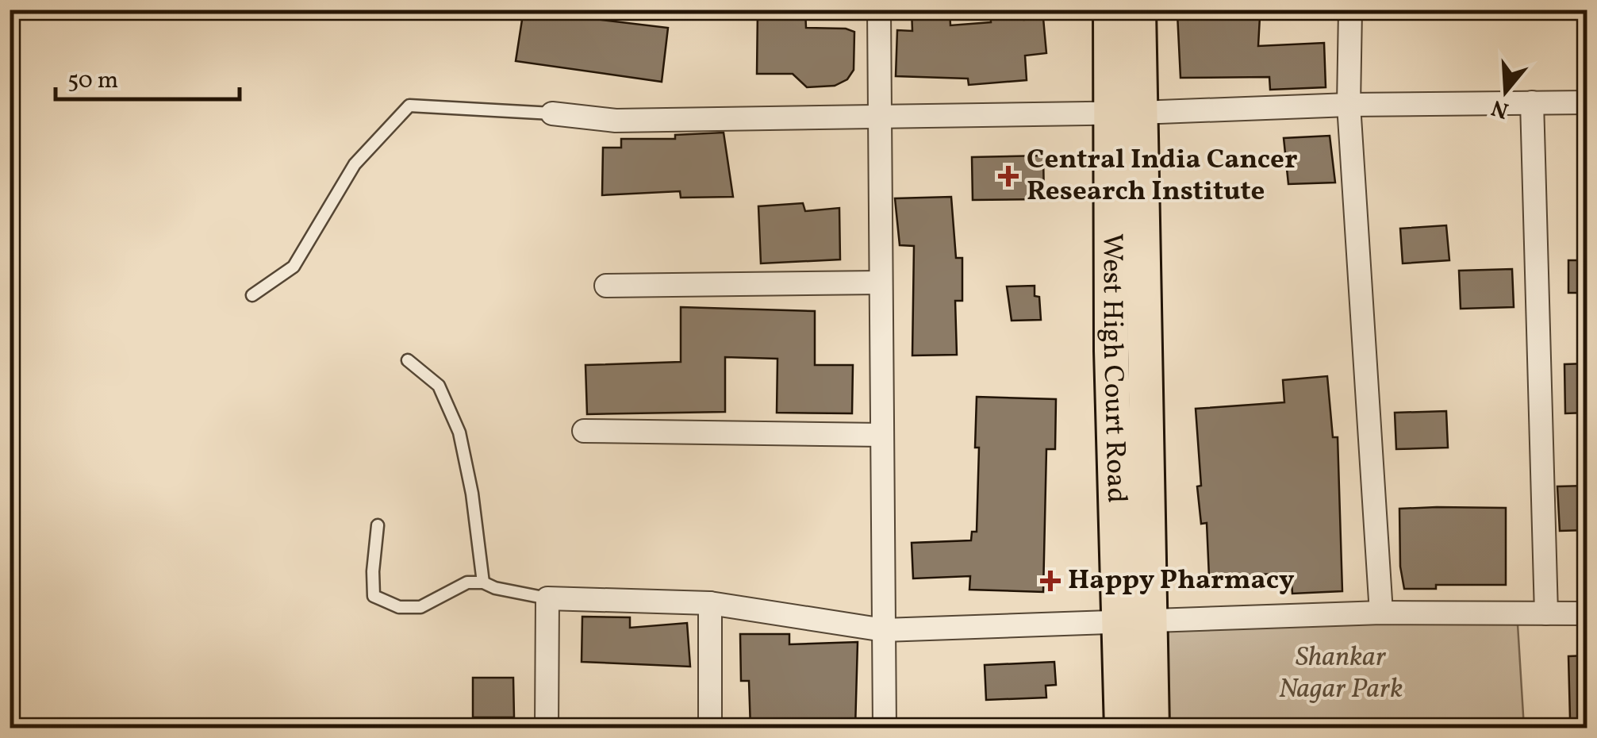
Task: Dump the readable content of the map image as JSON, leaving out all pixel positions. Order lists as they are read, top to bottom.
{
  "streets": {
    "main road": ["West High Court Road"]
  },
  "parks": ["Shankar Nagar Park"],
  "places": {
    "health": ["Central India Cancer Research Institute", "Happy Pharmacy"]
  },
  "scale_bar": "50 m",
  "north": "bottom"
}
